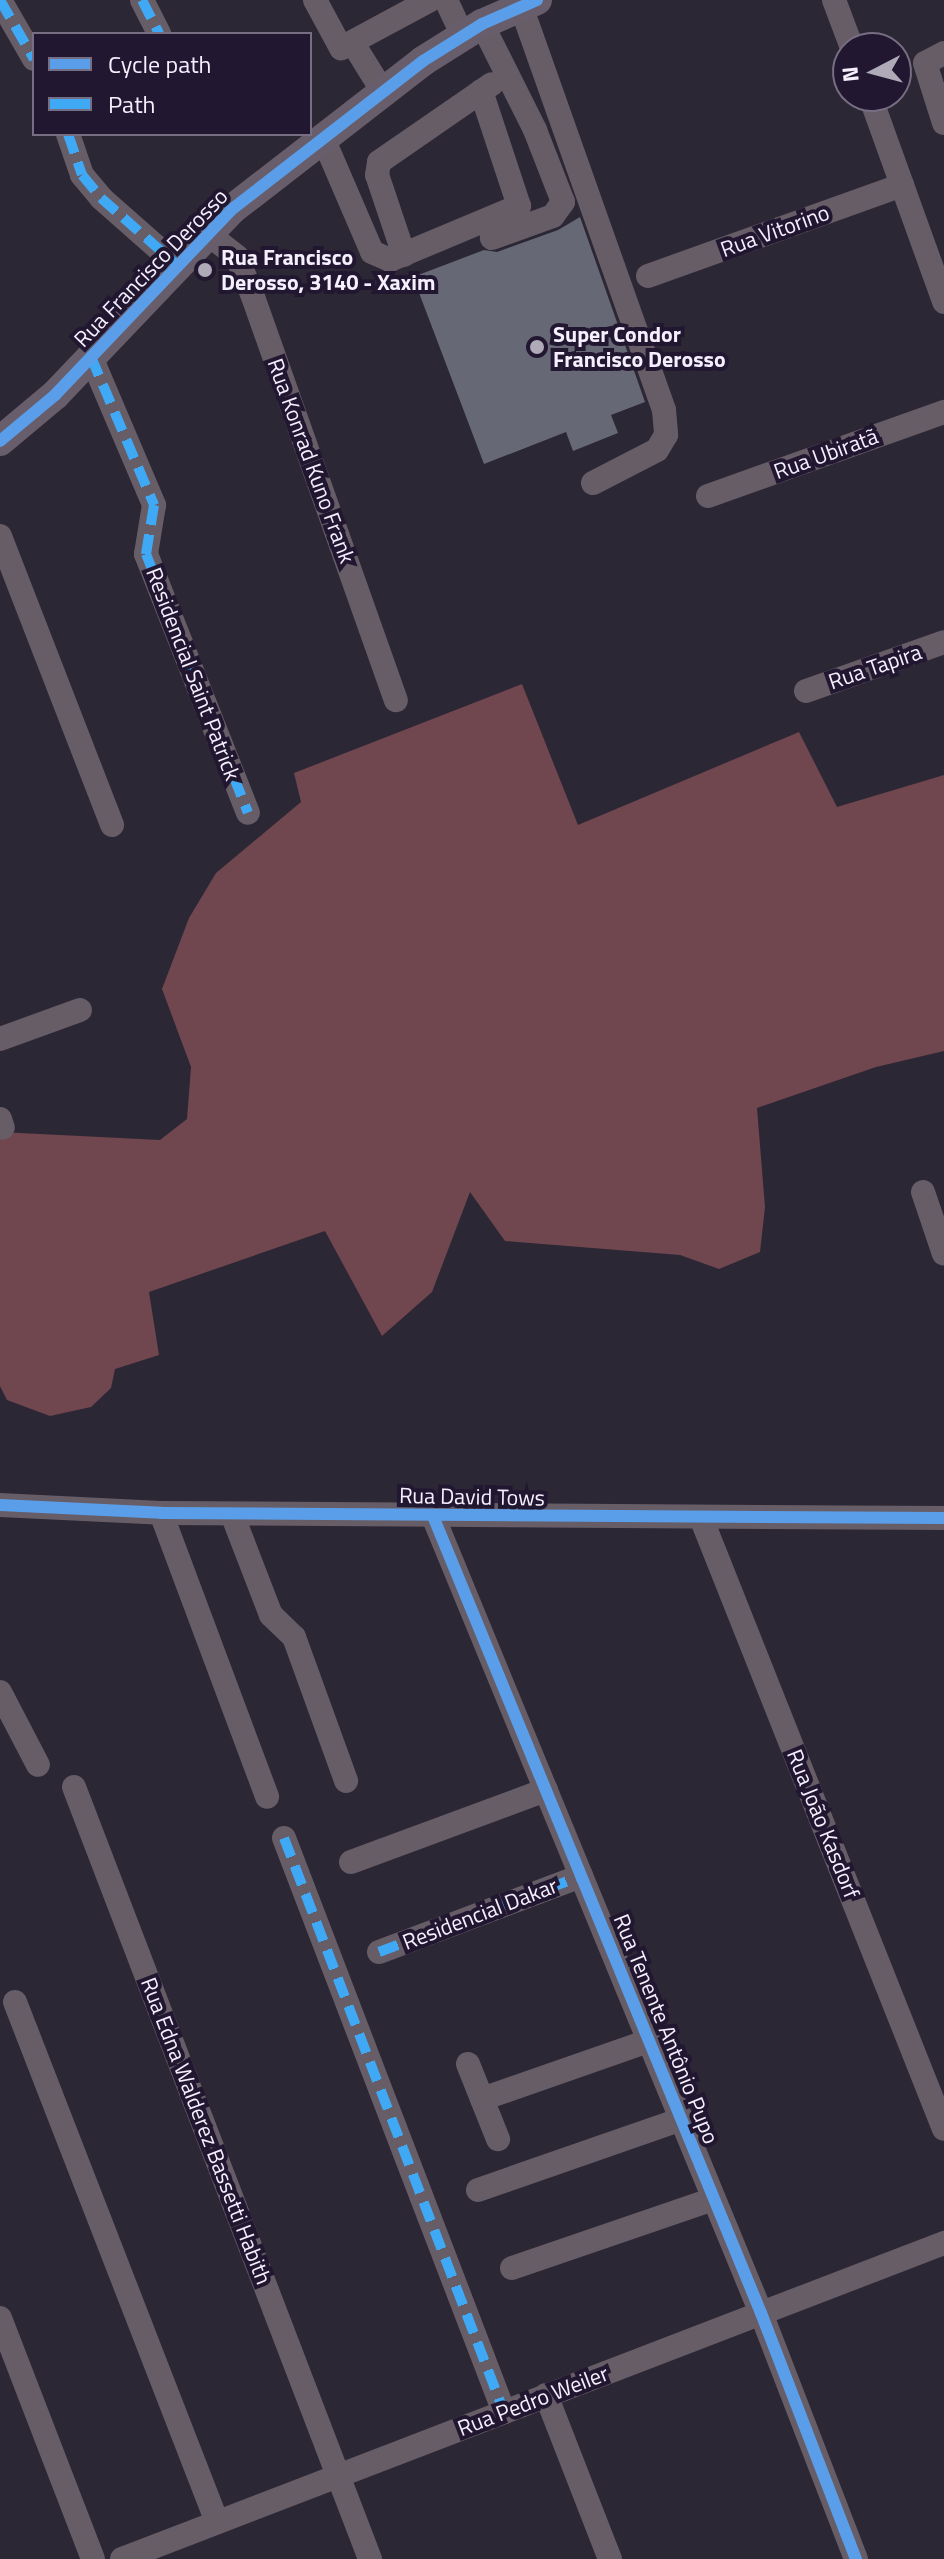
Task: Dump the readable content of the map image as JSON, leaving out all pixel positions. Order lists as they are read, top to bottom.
{
  "streets": {
    "main road": ["Rua Francisco Derosso"],
    "street": [
      "Rua Vitorino",
      "Rua Ubiratã",
      "Rua Konrad Kuno Frank",
      "Rua Tapira",
      "Residencial Saint Patrick",
      "Rua David Tows",
      "Rua João Kasdorf",
      "Residencial Dakar",
      "Rua Tenente Antônio Pupo",
      "Rua Edna Walderez Bassetti Habith",
      "Rua Pedro Weiler"
    ]
  },
  "crossings": [
    ["Rua Francisco Derosso", "Rua Konrad Kuno Frank"],
    ["Rua Francisco Derosso", "Residencial Saint Patrick"],
    ["Rua David Tows", "Rua João Kasdorf"],
    ["Rua David Tows", "Rua Tenente Antônio Pupo"],
    ["Residencial Dakar", "Rua Tenente Antônio Pupo"],
    ["Rua Tenente Antônio Pupo", "Rua Pedro Weiler"],
    ["Rua Edna Walderez Bassetti Habith", "Rua Pedro Weiler"]
  ],
  "places": ["Rua Francisco Derosso, 3140 - Xaxim", "Super Condor Francisco Derosso"],
  "legend": ["Cycle path", "Path"],
  "north": "left"
}
